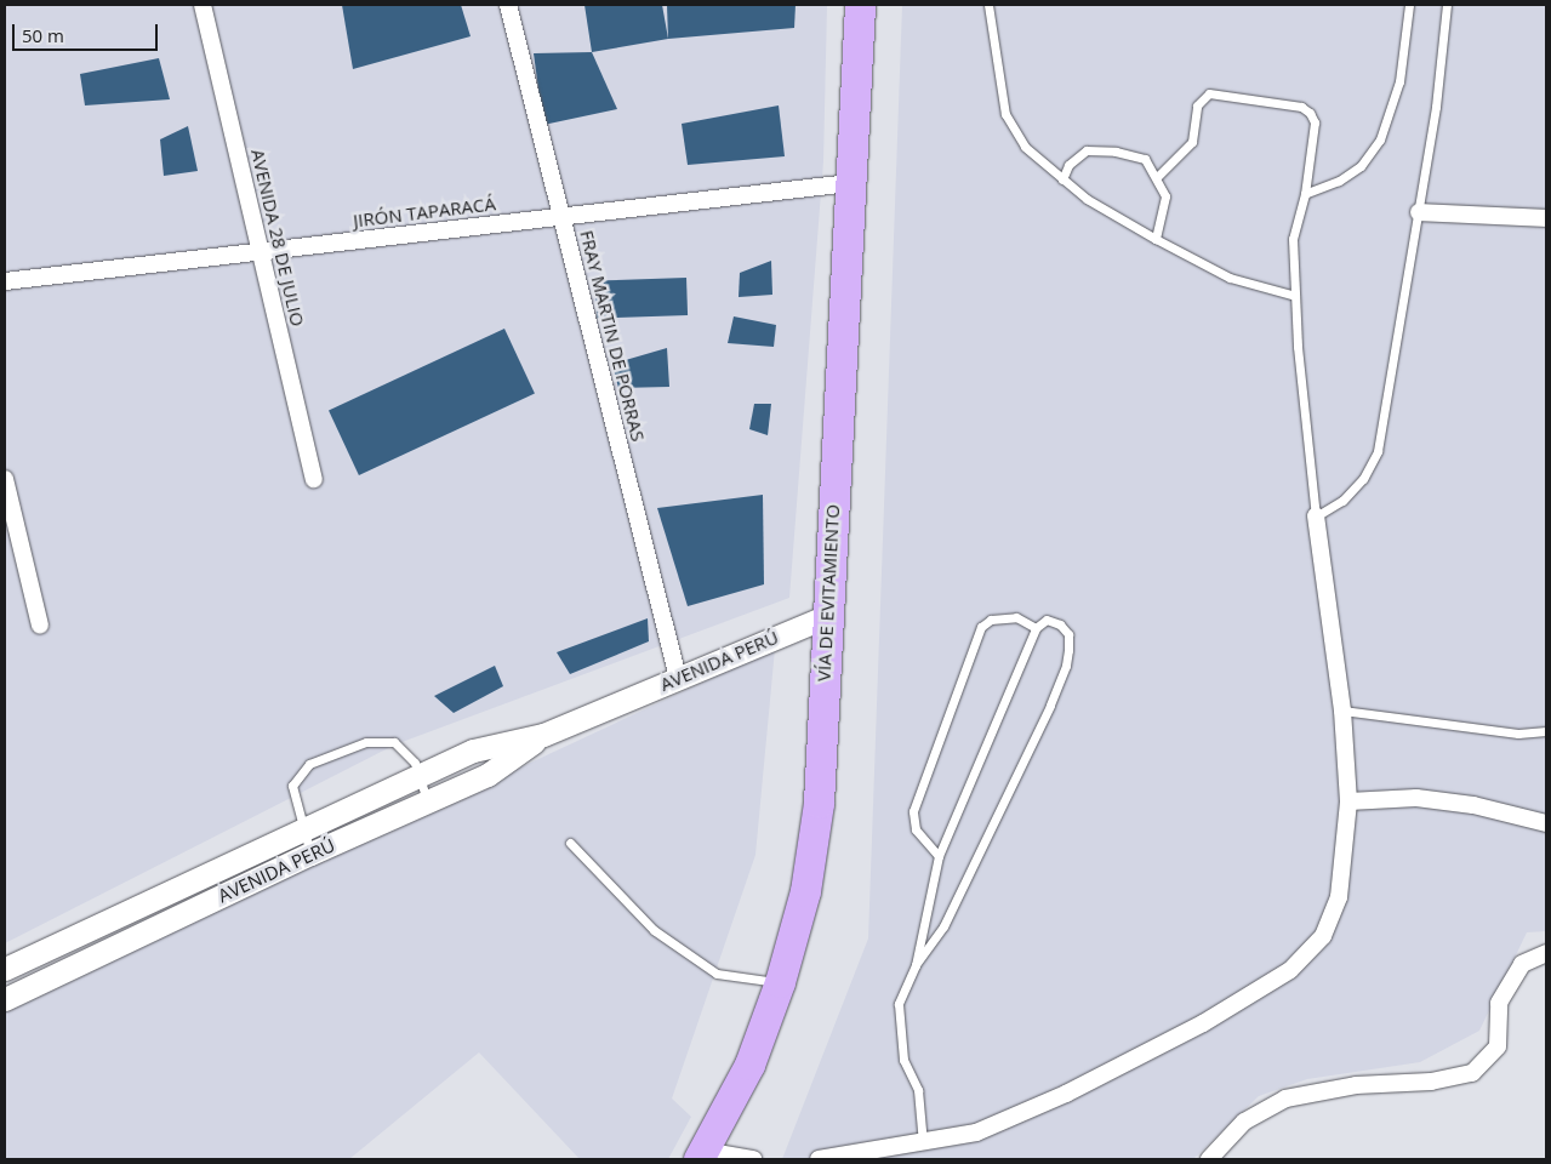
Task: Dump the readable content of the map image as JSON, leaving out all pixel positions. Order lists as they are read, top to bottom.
{
  "streets": {
    "highway": ["VÍA DE EVITAMIENTO"],
    "main road": ["AVENIDA PERÚ"],
    "street": ["JIRÓN TAPARACÁ", "AVENIDA 28 DE JULIO", "FRAY MARTIN DE PORRAS"]
  },
  "crossings": [
    ["JIRÓN TAPARACÁ", "AVENIDA 28 DE JULIO"],
    ["JIRÓN TAPARACÁ", "FRAY MARTIN DE PORRAS"],
    ["JIRÓN TAPARACÁ", "VÍA DE EVITAMIENTO"],
    ["FRAY MARTIN DE PORRAS", "AVENIDA PERÚ"],
    ["VÍA DE EVITAMIENTO", "AVENIDA PERÚ"]
  ],
  "scale_bar": "50 m"
}
